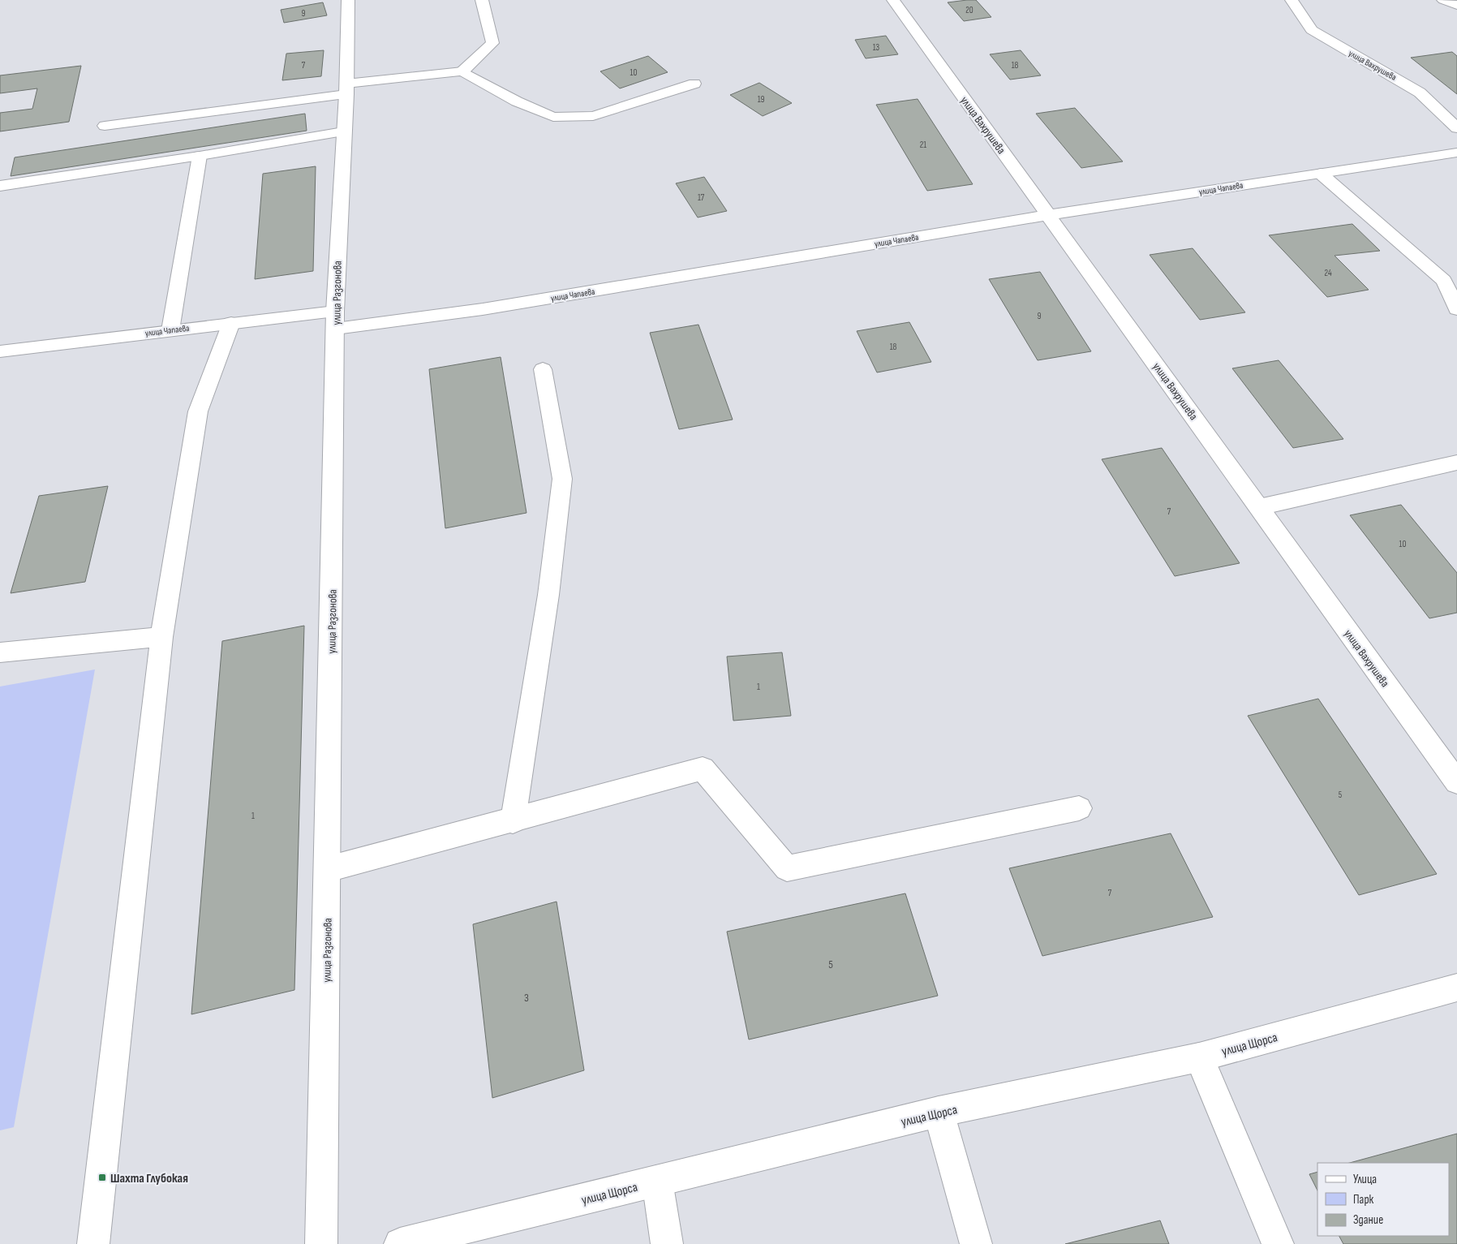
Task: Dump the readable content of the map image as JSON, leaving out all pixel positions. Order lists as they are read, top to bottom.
{
  "streets": {
    "street": [
      "улица Вахрушева",
      "улица Чапаева",
      "улица Разгонова",
      "улица Щорса"
    ]
  },
  "crossings": [
    ["улица Вахрушева", "улица Чапаева"],
    ["улица Чапаева", "улица Разгонова"]
  ],
  "places": {
    "transit": ["Шахта Глубокая"]
  },
  "house_numbers": [
    "20",
    "9",
    "13",
    "7",
    "18",
    "10",
    "19",
    "21",
    "17",
    "24",
    "9",
    "18",
    "7",
    "10",
    "1",
    "5",
    "1",
    "7",
    "5",
    "3"
  ],
  "legend": ["Улица", "Парк", "Здание"]
}
